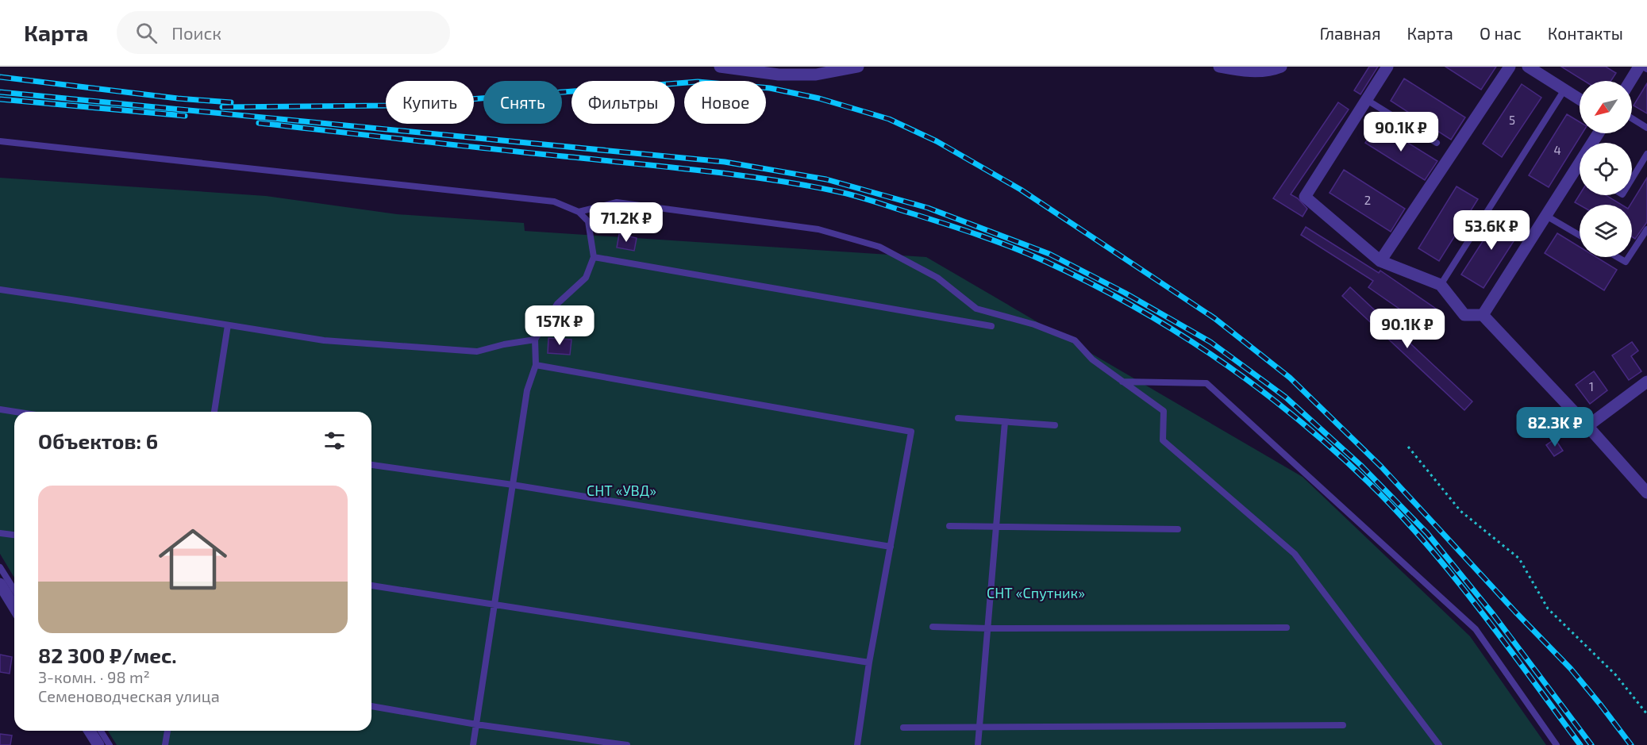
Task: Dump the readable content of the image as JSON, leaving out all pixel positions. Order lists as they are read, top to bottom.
{
  "parks": ["СНТ «УВД»", "СНТ «Спутник»"],
  "house_numbers": [
    "5",
    "4",
    "2",
    "1"
  ],
  "north": "bottom left",
  "page": {
    "header": "Карта",
    "search": "Поиск",
    "nav": [
      "Главная",
      "Карта",
      "О нас",
      "Контакты"
    ],
    "chip": [
      "Купить",
      "Снять",
      "Фильтры",
      "Новое"
    ],
    "price": [
      "90.1K ₽",
      "71.2K ₽",
      "53.6K ₽",
      "157K ₽",
      "90.1K ₽",
      "82.3K ₽"
    ],
    "heading": "Объектов: 6",
    "list": [
      {
        "name": "82 300 ₽/мес.",
        "note": "3-комн. · 98 m² · Семеноводческая улица"
      }
    ]
  }
}
